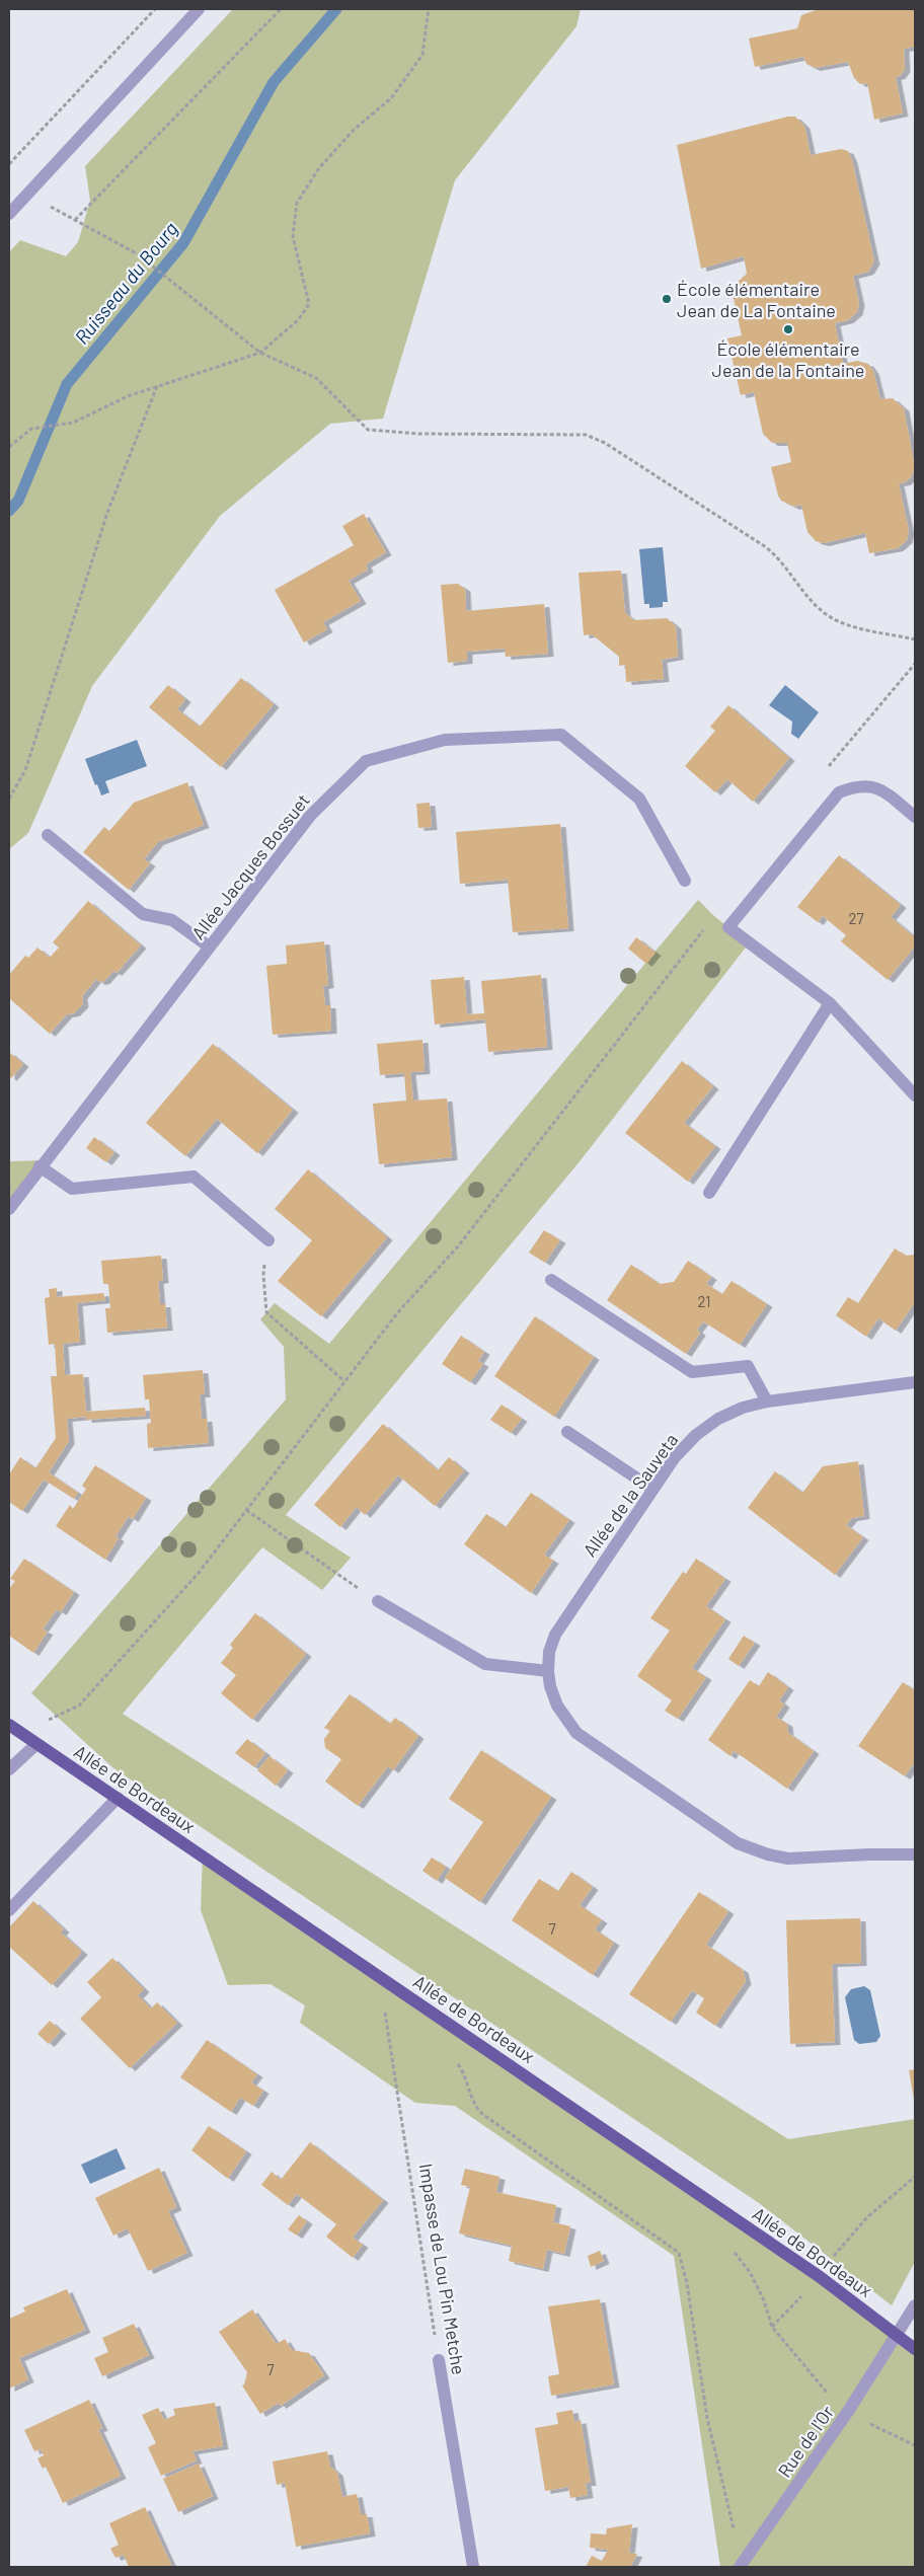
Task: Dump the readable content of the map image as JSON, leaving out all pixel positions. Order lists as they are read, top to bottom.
{
  "streets": {
    "main road": ["Allée de Bordeaux"],
    "street": [
      "Allée Jacques Bossuet",
      "Allée de la Sauveta",
      "Impasse de Lou Pin Metche",
      "Rue de l'Or"
    ]
  },
  "crossings": [
    ["Allée de Bordeaux", "Rue de l'Or"]
  ],
  "water": ["Ruisseau du Bourg"],
  "places": ["École élémentaire Jean de La Fontaine", "École élémentaire Jean de la Fontaine"],
  "house_numbers": [
    "27",
    "21",
    "7",
    "7"
  ]
}
